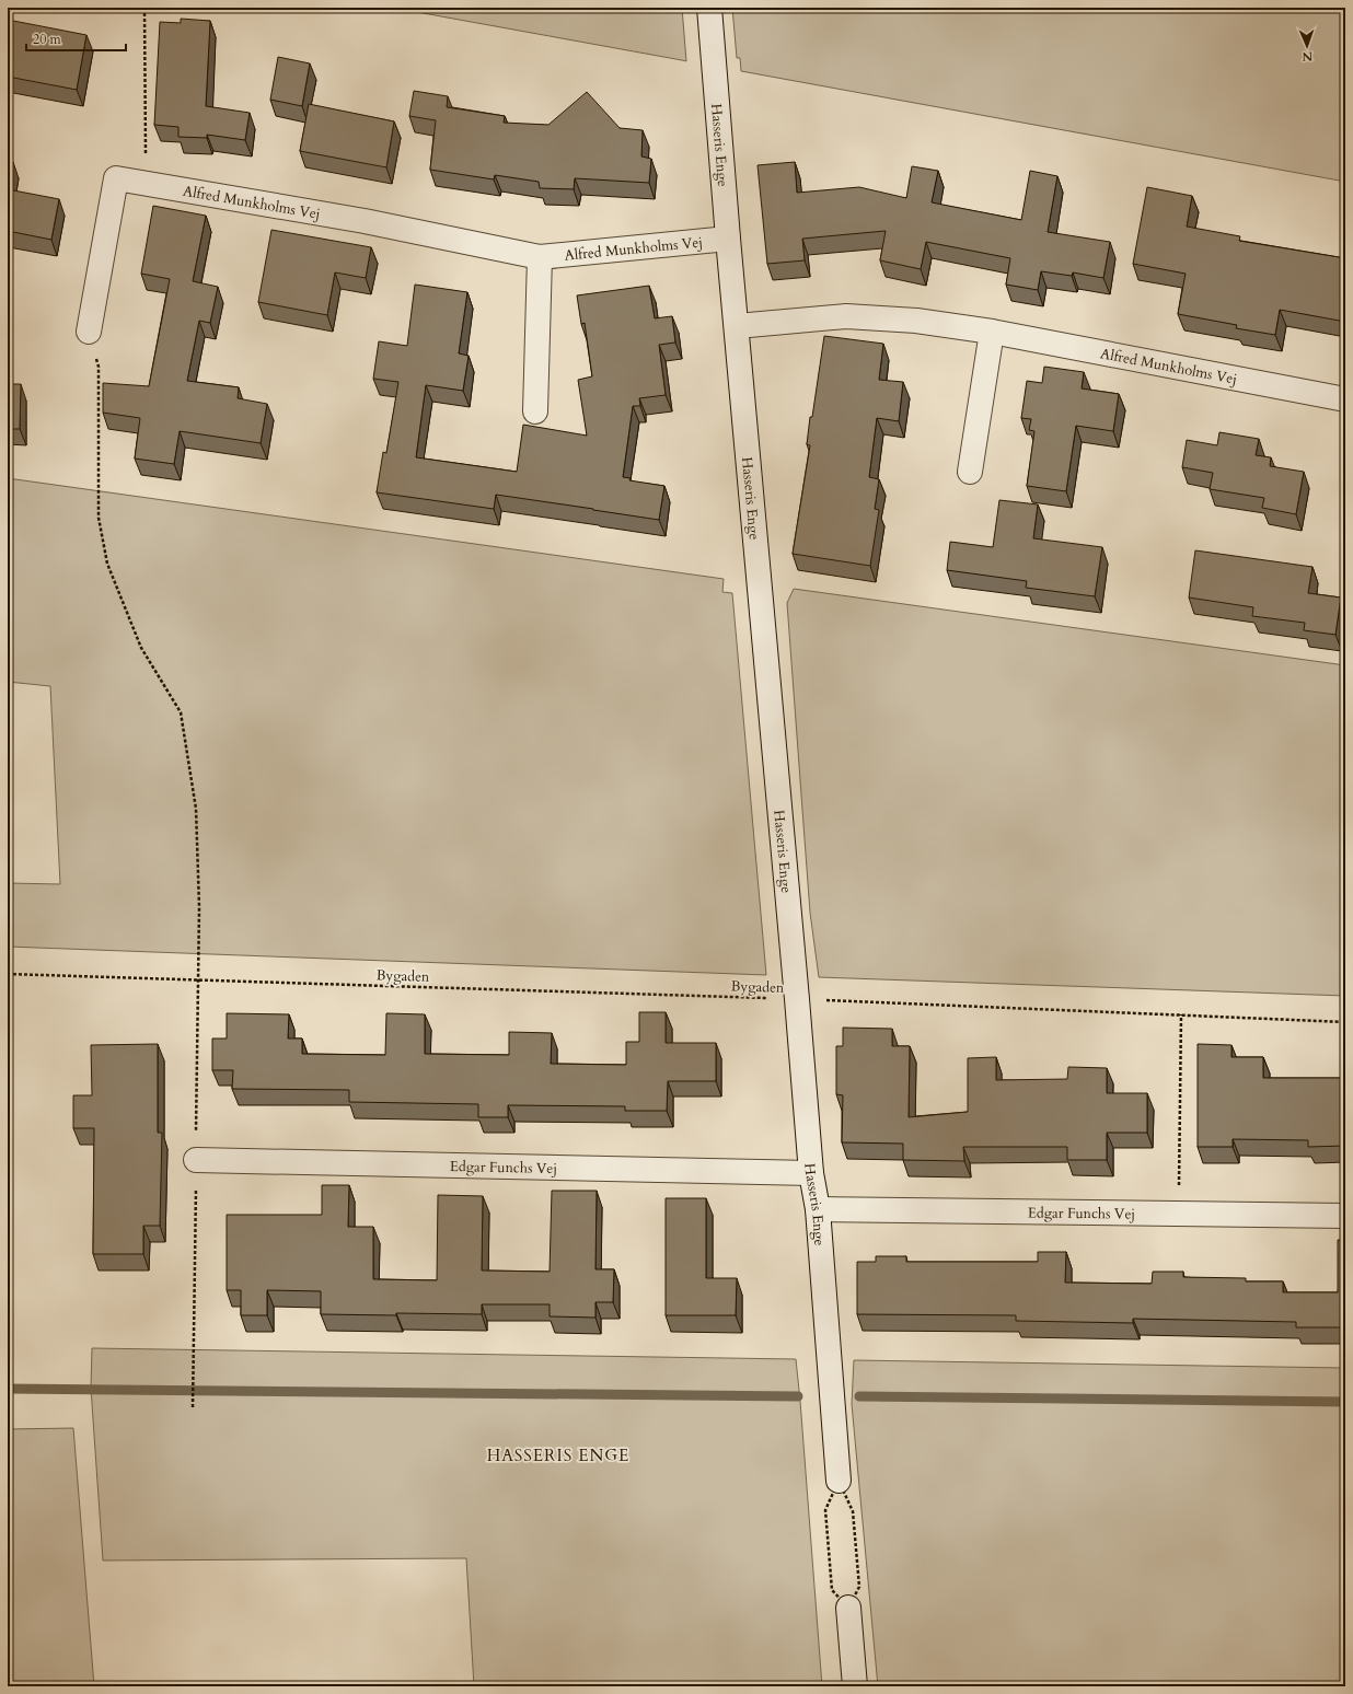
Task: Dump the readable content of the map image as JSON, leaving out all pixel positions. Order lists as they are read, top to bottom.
{
  "streets": {
    "street": ["Hasseris Enge", "Alfred Munkholms Vej", "Edgar Funchs Vej"],
    "path": ["Bygaden"]
  },
  "crossings": [
    ["Hasseris Enge", "Alfred Munkholms Vej"],
    ["Hasseris Enge", "Bygaden"],
    ["Hasseris Enge", "Edgar Funchs Vej"]
  ],
  "districts": ["HASSERIS ENGE"],
  "scale_bar": "20 m",
  "north": "bottom"
}
